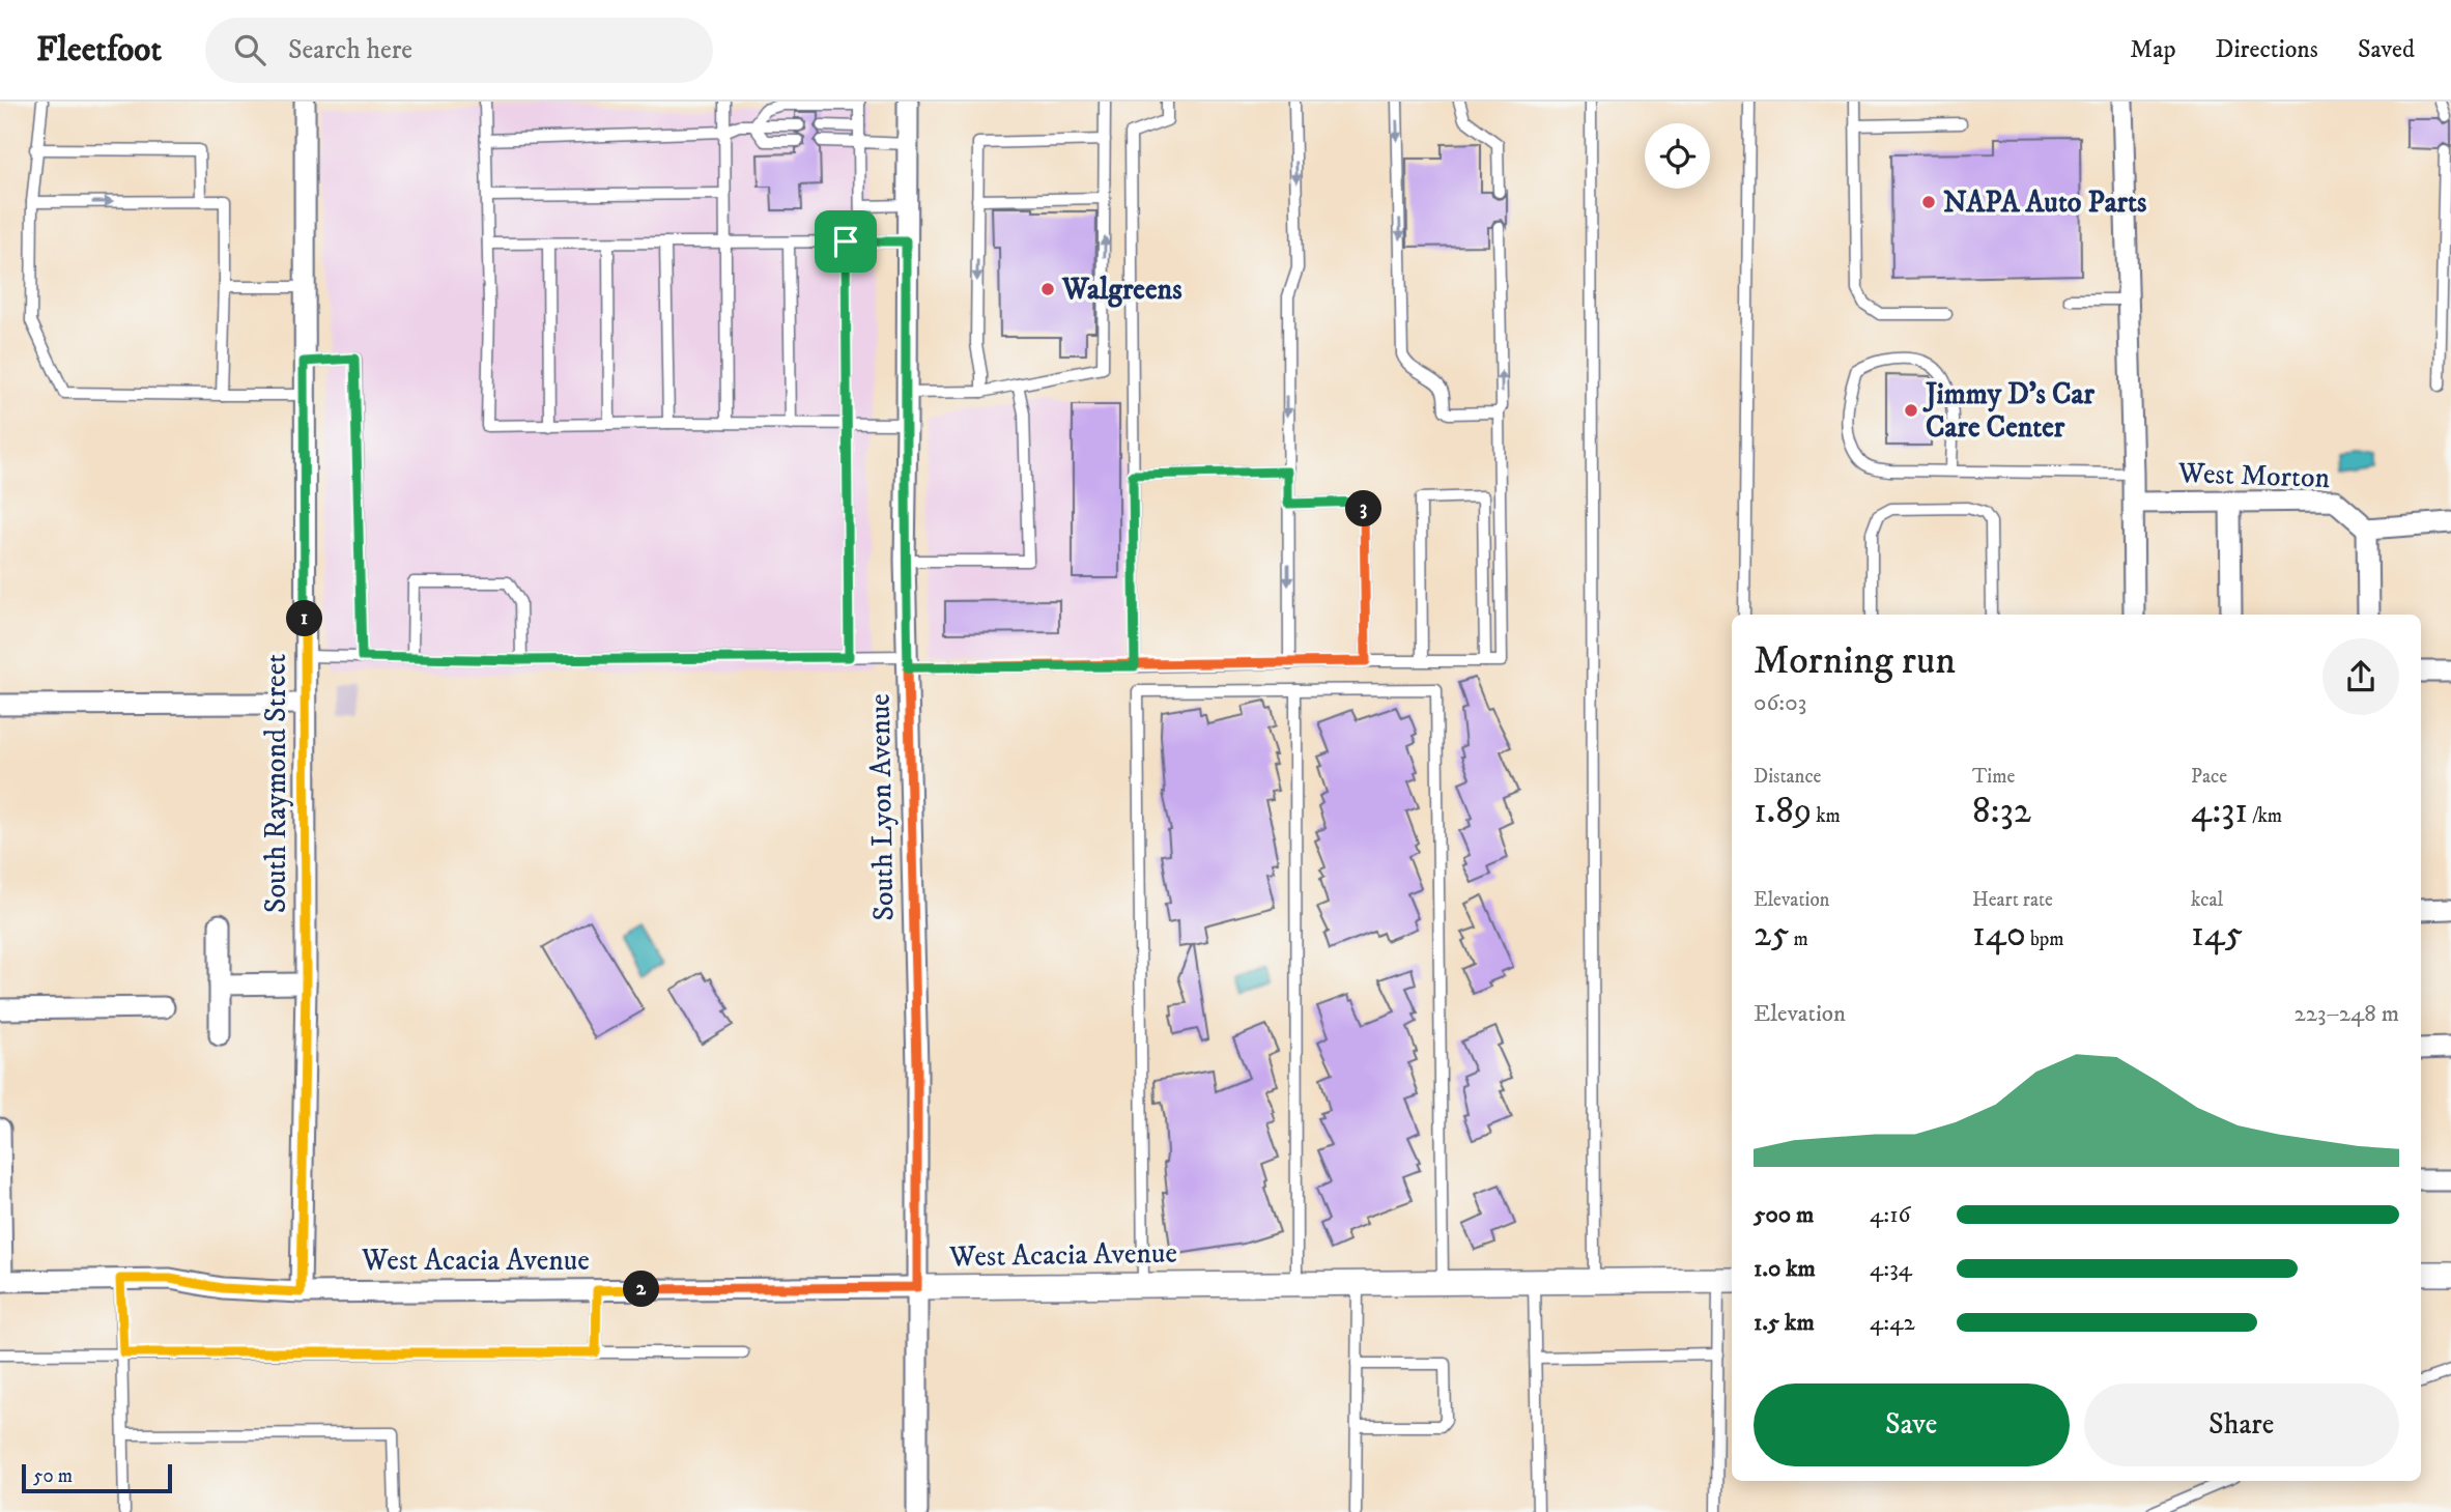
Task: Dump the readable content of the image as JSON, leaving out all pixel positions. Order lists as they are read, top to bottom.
{
  "streets": {
    "street": [
      "West Morton",
      "South Raymond Street",
      "South Lyon Avenue",
      "West Acacia Avenue"
    ]
  },
  "crossings": [
    ["South Raymond Street", "West Acacia Avenue"],
    ["South Lyon Avenue", "West Acacia Avenue"]
  ],
  "places": ["NAPA Auto Parts", "Walgreens", "Jimmy D's Car Care Center"],
  "scale_bar": "50 m",
  "page": {
    "header": "Fleetfoot",
    "search": "Search here",
    "nav": ["Map", "Directions", "Saved"],
    "pins": ["3", "1", "2"],
    "heading": ["Morning run", "06:03"],
    "stats": [
      ["Distance", "1.89 km"],
      ["Time", "8:32"],
      ["Pace", "4:31 /km"],
      ["Elevation", "25 m"],
      ["Heart rate", "140 bpm"],
      ["kcal", "145"]
    ],
    "chart": ["Elevation", "223–248 m"],
    "list": [
      {
        "name": "500 m",
        "note": "4:16"
      },
      {
        "name": "1.0 km",
        "note": "4:34"
      },
      {
        "name": "1.5 km",
        "note": "4:42"
      }
    ],
    "buttons": ["Save", "Share"],
    "scale": "50 m"
  }
}
